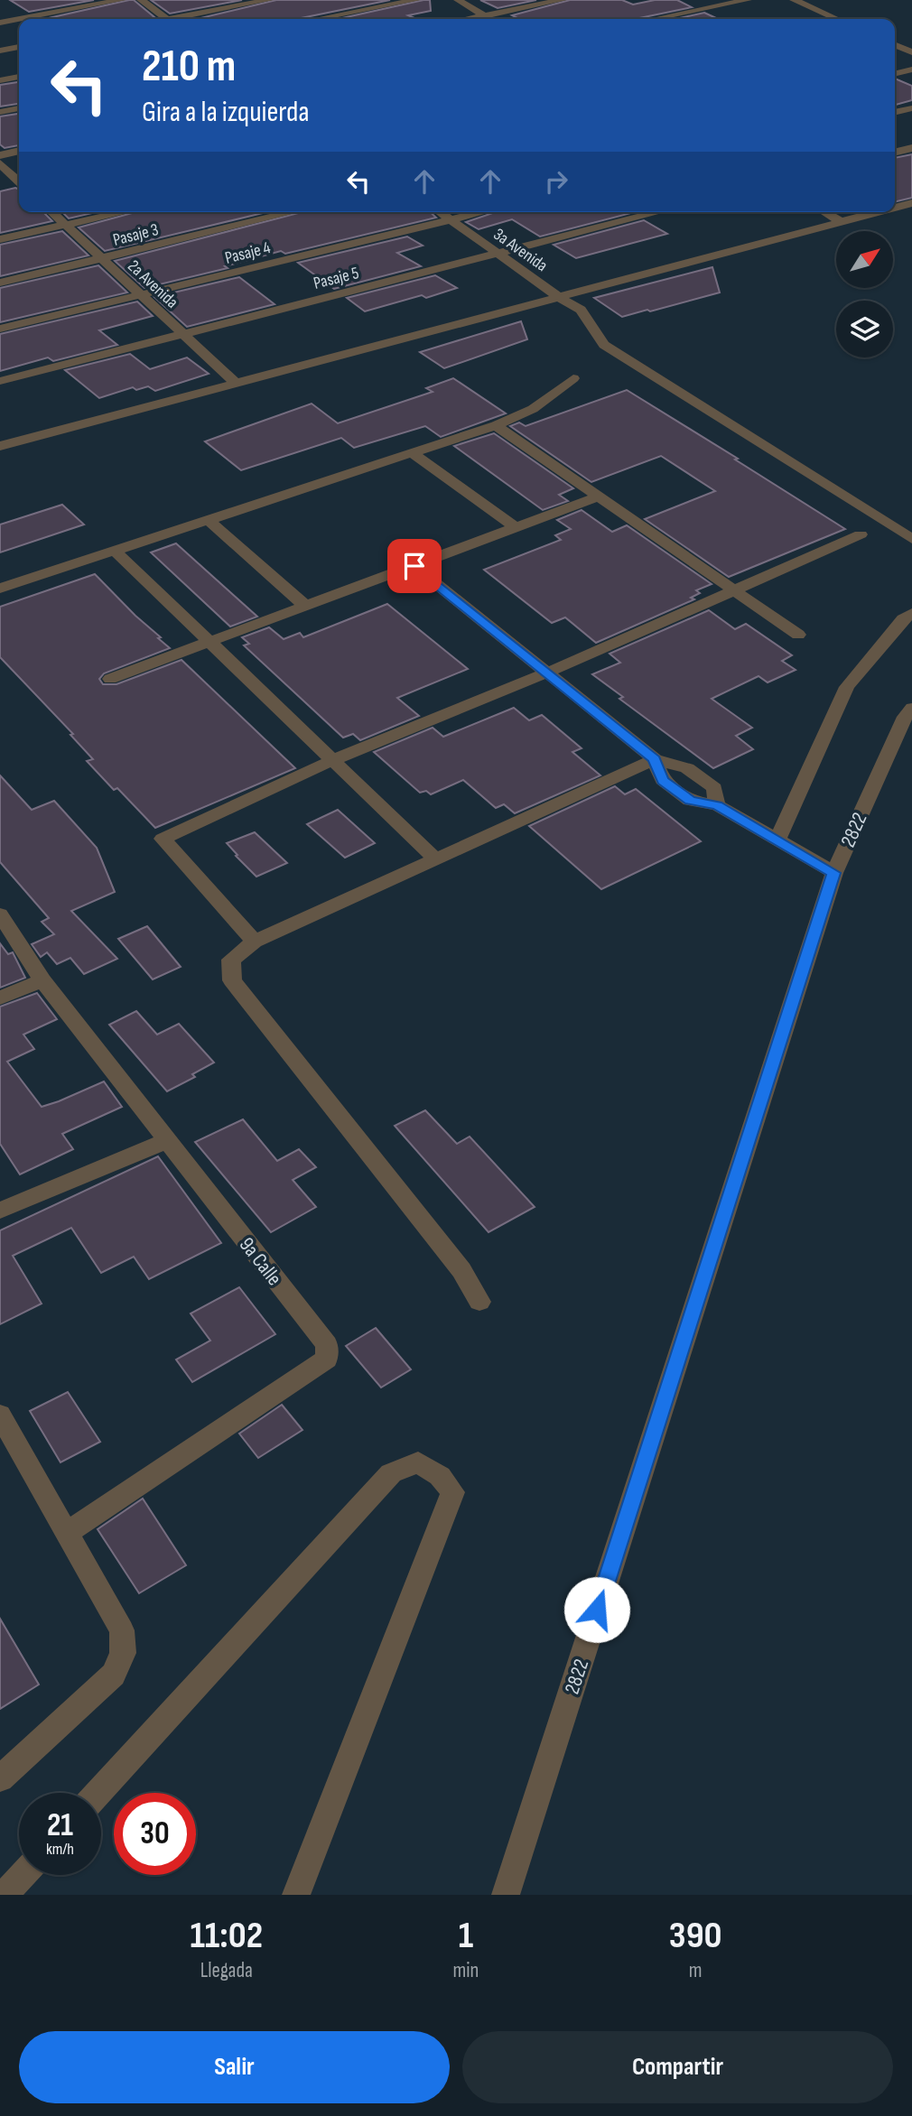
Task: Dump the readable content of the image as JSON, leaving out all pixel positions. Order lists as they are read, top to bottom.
{
  "streets": {
    "street": [
      "Pasaje 3",
      "3a Avenida",
      "Pasaje 4",
      "Pasaje 5",
      "2a Avenida",
      "2822",
      "9a Calle"
    ]
  },
  "crossings": [
    ["Pasaje 3", "2a Avenida"],
    ["3a Avenida", "Pasaje 4"],
    ["3a Avenida", "Pasaje 5"],
    ["Pasaje 4", "2a Avenida"],
    ["Pasaje 5", "2a Avenida"]
  ],
  "north": "top right",
  "page": {
    "turn": ["210 m", "Gira a la izquierda"],
    "speed": "21 km/h",
    "limit": "30",
    "eta": [
      "11:02",
      "Llegada",
      "1",
      "min",
      "390",
      "m"
    ],
    "buttons": ["Salir", "Compartir"]
  }
}
